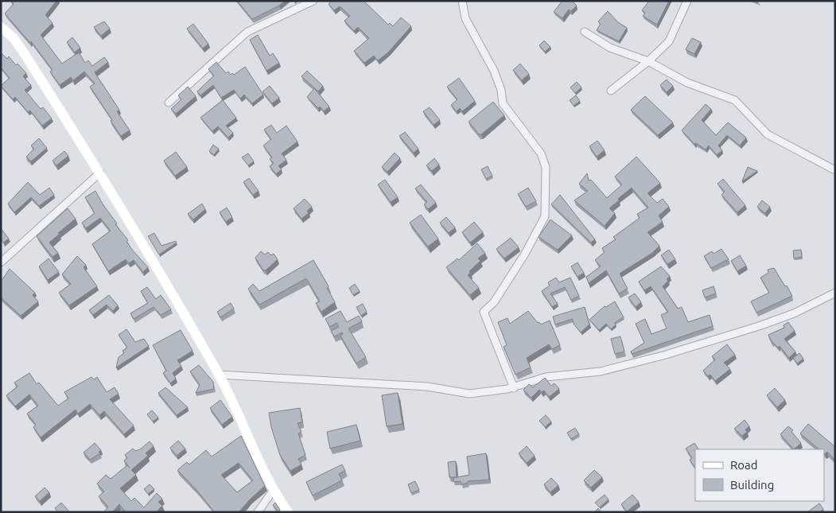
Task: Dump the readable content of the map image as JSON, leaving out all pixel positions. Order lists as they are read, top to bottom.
{
  "legend": ["Road", "Building"]
}
